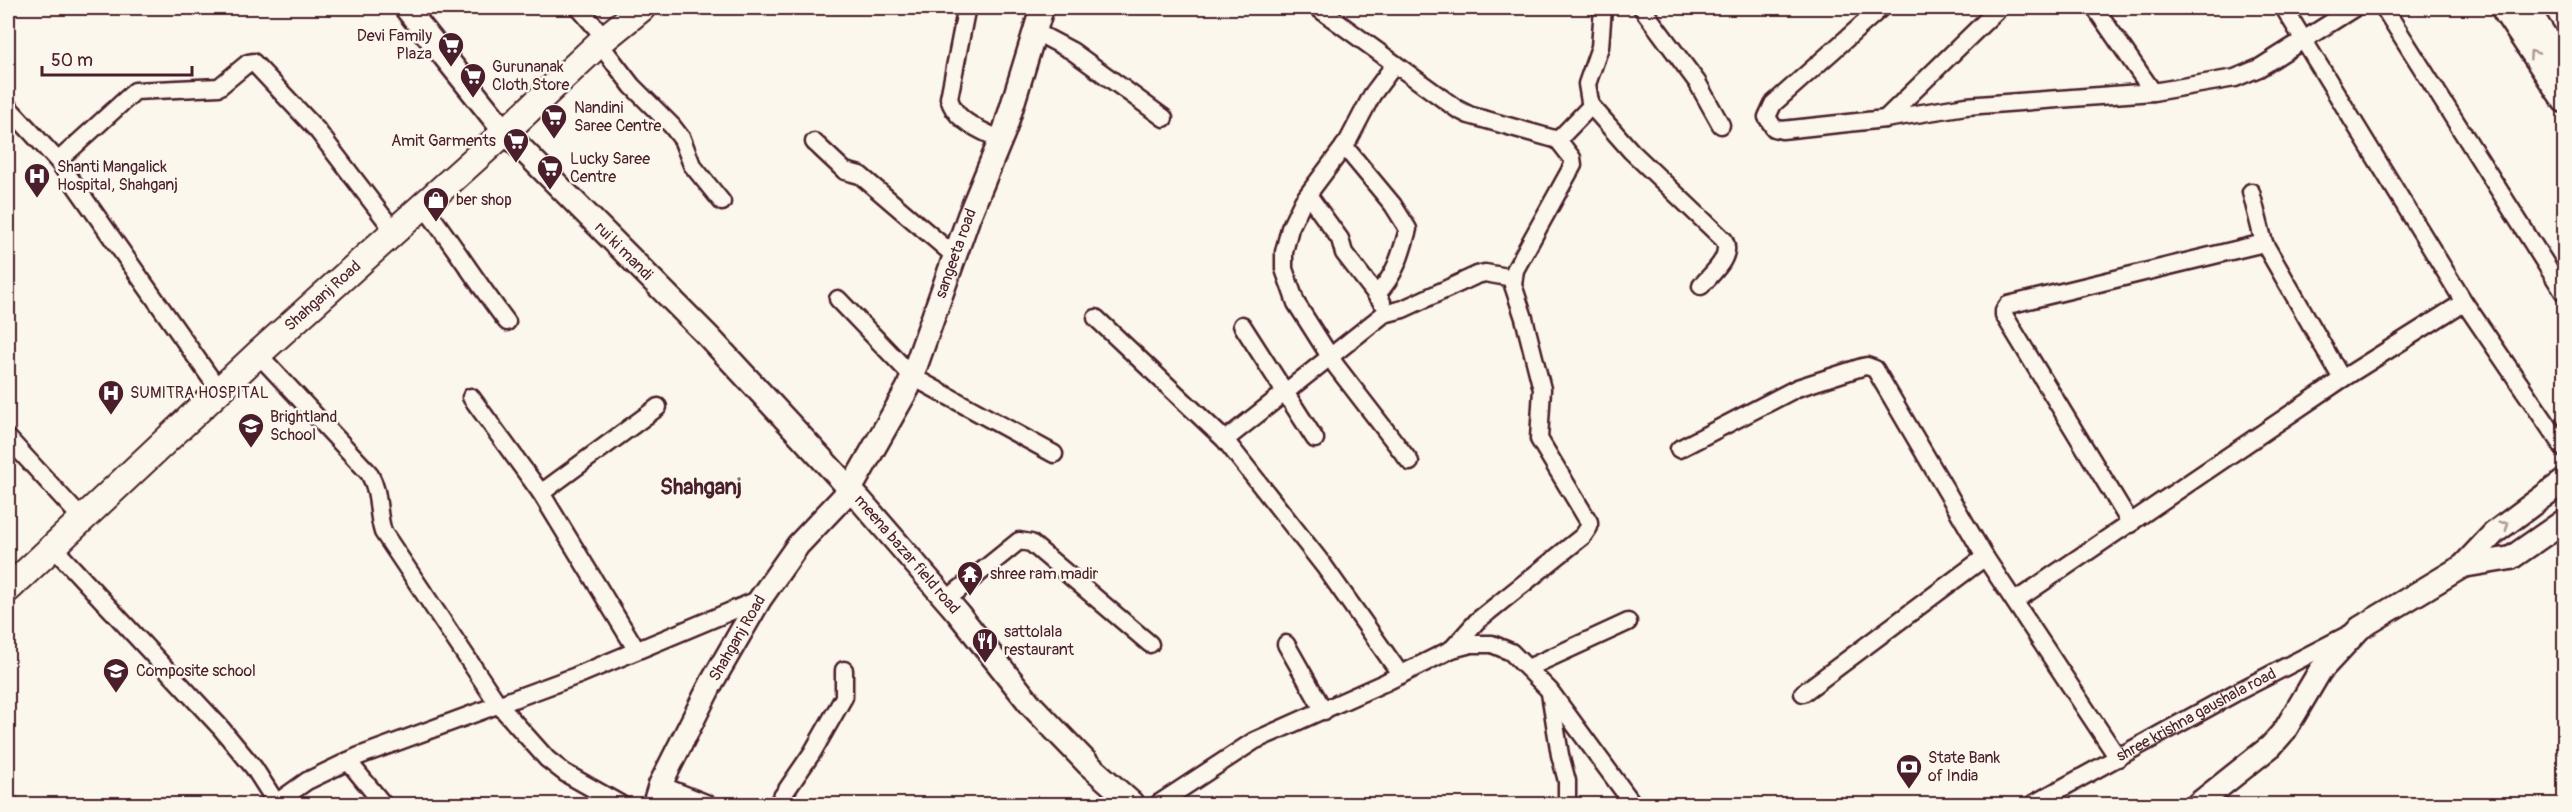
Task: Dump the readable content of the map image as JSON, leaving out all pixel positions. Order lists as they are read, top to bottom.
{
  "streets": {
    "main road": [
      "rui ki mandi",
      "sangeeta road",
      "Shahganj Road",
      "meena bazar field road"
    ],
    "street": ["shree krishna gaushala road"]
  },
  "crossings": [
    ["rui ki mandi", "sangeeta road"],
    ["rui ki mandi", "Shahganj Road"],
    ["rui ki mandi", "meena bazar field road"],
    ["sangeeta road", "Shahganj Road"],
    ["sangeeta road", "meena bazar field road"],
    ["Shahganj Road", "meena bazar field road"]
  ],
  "districts": ["Shahganj"],
  "places": {
    "supermarket": [
      "Devi Family Plaza",
      "Gurunanak Cloth Store",
      "Nandini Saree Centre",
      "Amit Garments",
      "Lucky Saree Centre"
    ],
    "hospital": ["Shanti Mangalick Hospital, Shahganj", "SUMITRA HOSPITAL"],
    "shop": ["ber shop"],
    "school or university": ["Brightland School", "Composite school"],
    "temple": ["shree ram madir"],
    "restaurant": ["sattolala restaurant"],
    "bank": ["State Bank of India"]
  },
  "scale_bar": "50 m"
}
